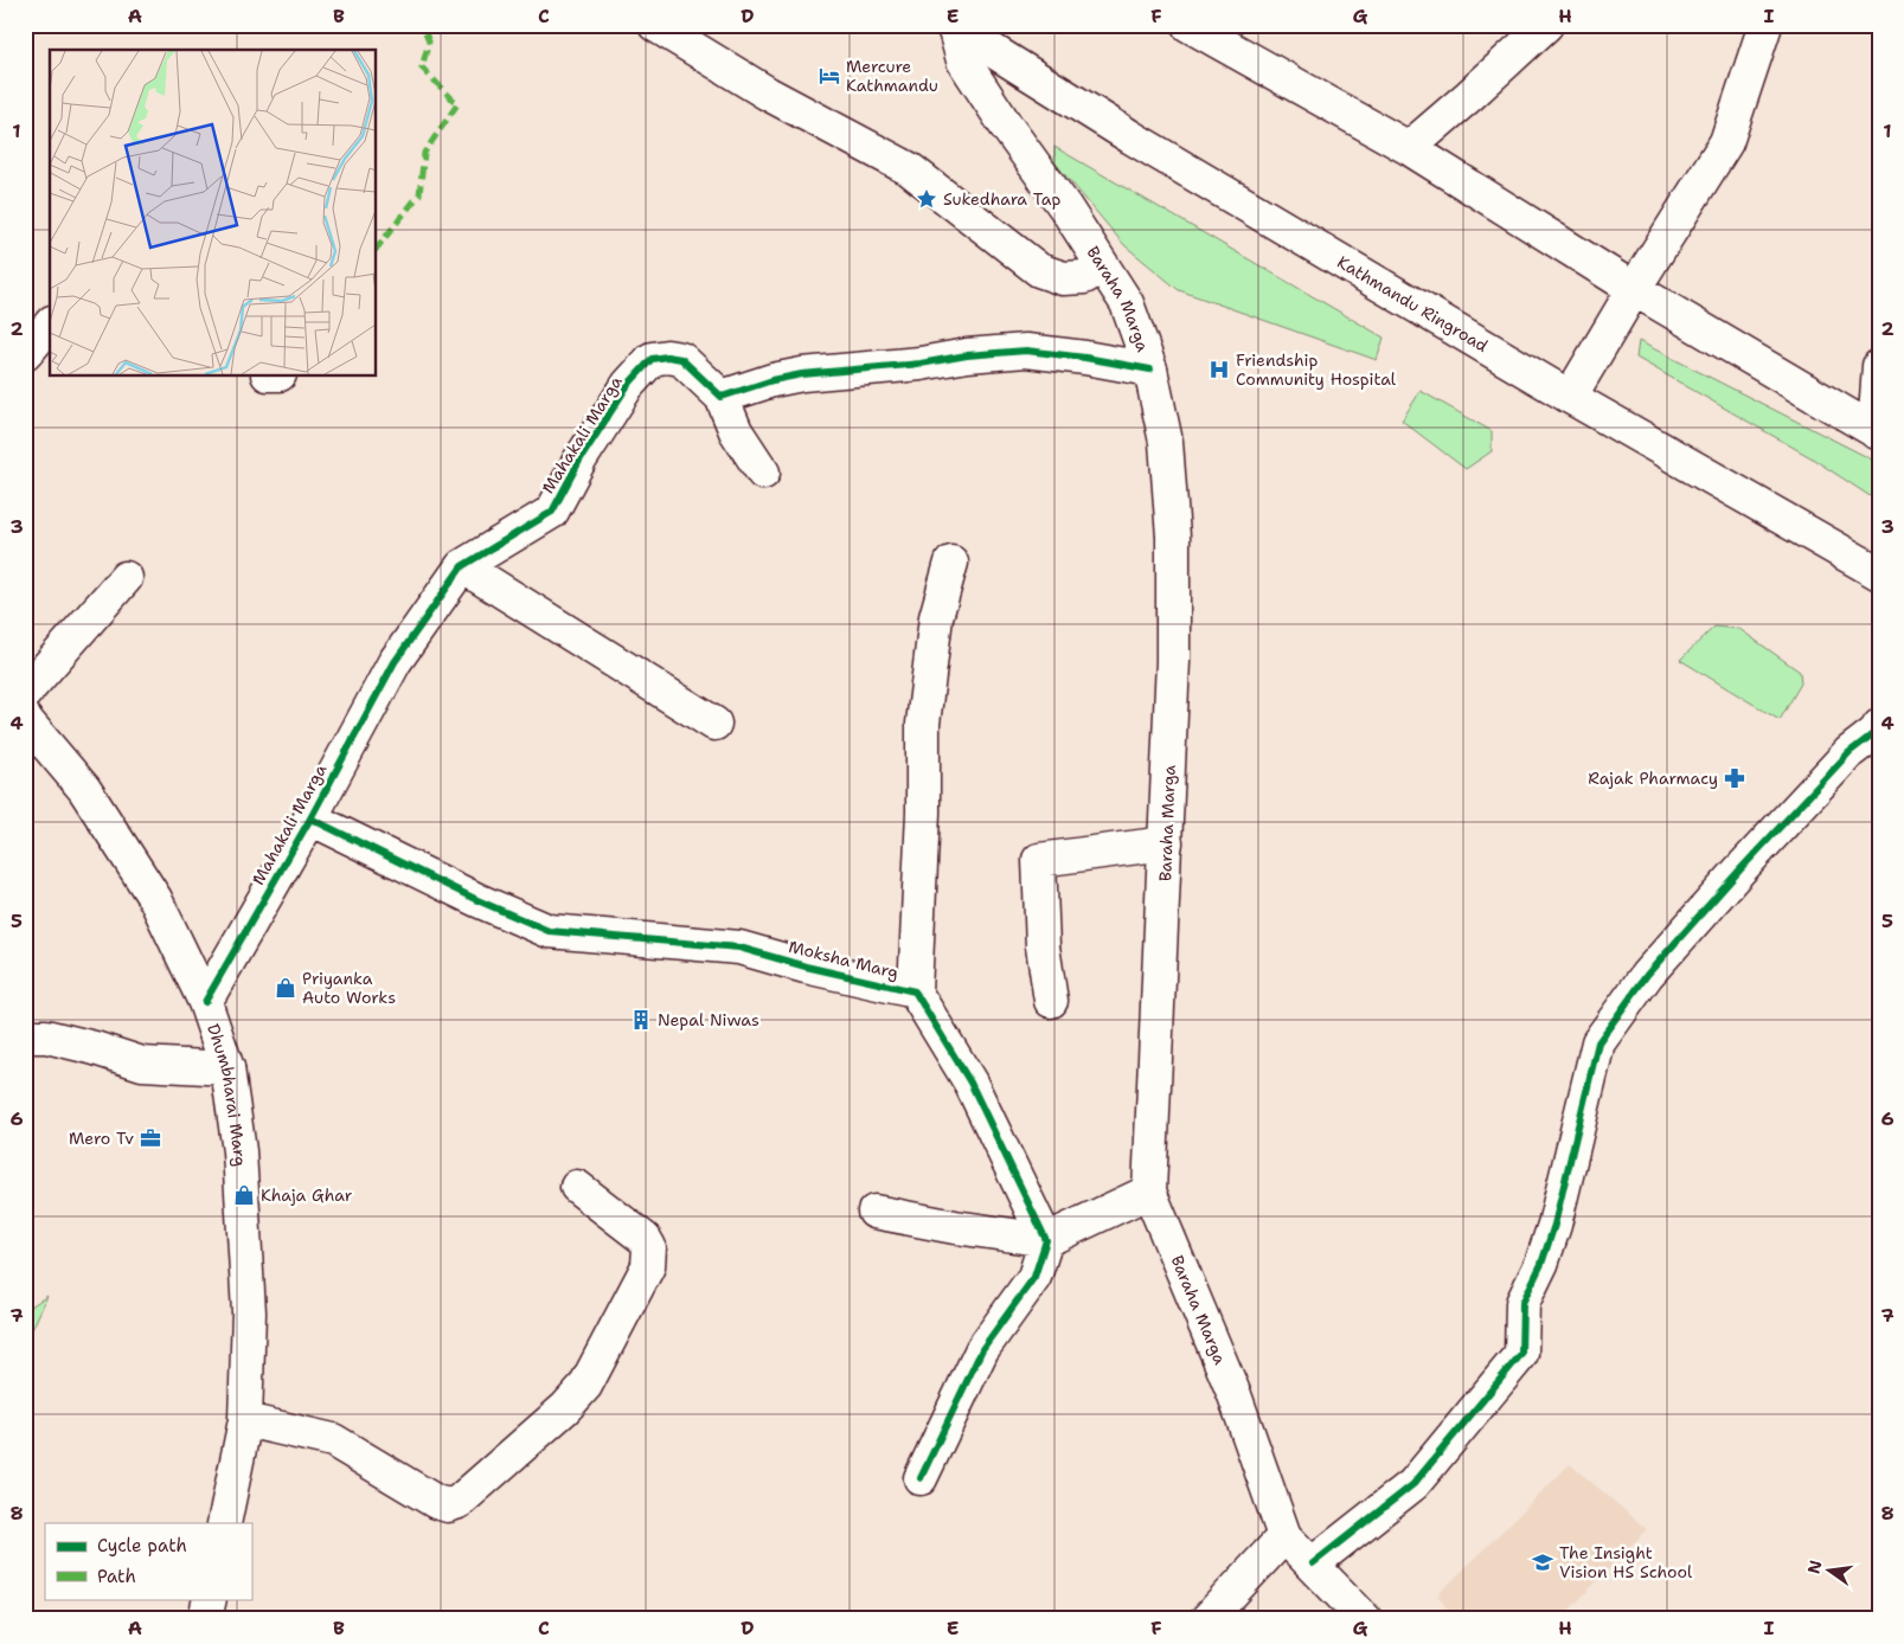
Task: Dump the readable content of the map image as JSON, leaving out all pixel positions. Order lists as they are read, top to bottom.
{
  "streets": {
    "main road": [
      "Baraha Marga",
      "Kathmandu Ringroad",
      "Mahakali Marga",
      "Moksha Marg",
      "Dhumbharai Marg"
    ]
  },
  "crossings": [
    ["Baraha Marga", "Kathmandu Ringroad"],
    ["Mahakali Marga", "Moksha Marg"],
    ["Mahakali Marga", "Dhumbharai Marg"]
  ],
  "places": {
    "hotel": ["Mercure Kathmandu"],
    "place": ["Sukedhara Tap"],
    "hospital": ["Friendship Community Hospital"],
    "pharmacy": ["Rajak Pharmacy"],
    "shop": ["Priyanka Auto Works", "Khaja Ghar"],
    "building": ["Nepal Niwas"],
    "office": ["Mero Tv"],
    "school or university": ["The Insight Vision HS School"]
  },
  "legend": ["Cycle path", "Path"],
  "north": "left",
  "grid": {
    "columns": [
      "A",
      "B",
      "C",
      "D",
      "E",
      "F",
      "G",
      "H",
      "I"
    ],
    "rows": [
      "1",
      "2",
      "3",
      "4",
      "5",
      "6",
      "7",
      "8"
    ]
  }
}
